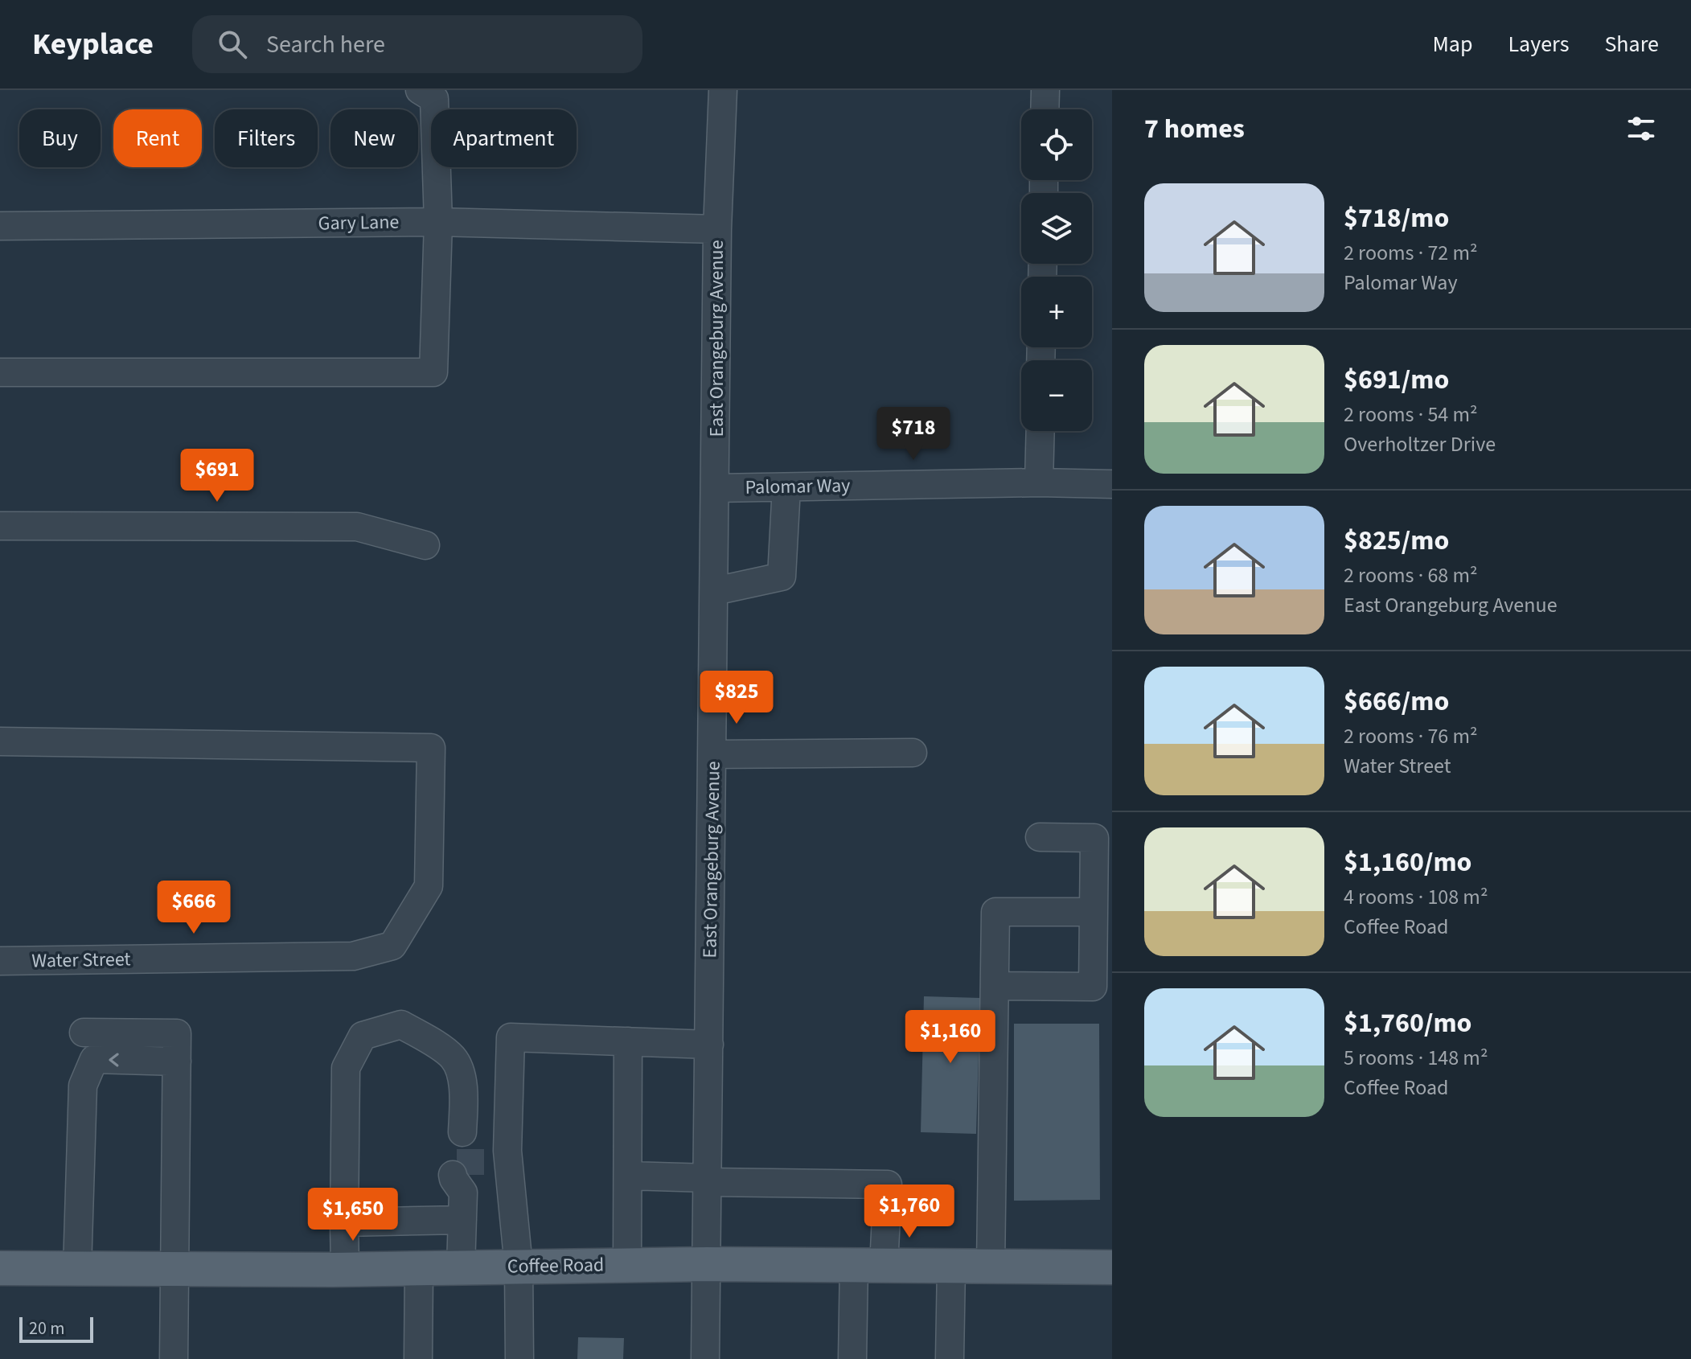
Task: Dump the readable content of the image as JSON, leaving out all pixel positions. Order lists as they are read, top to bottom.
{
  "streets": {
    "main road": ["Coffee Road"],
    "street": [
      "Gary Lane",
      "East Orangeburg Avenue",
      "Palomar Way",
      "Water Street"
    ]
  },
  "crossings": [
    ["Gary Lane", "East Orangeburg Avenue"],
    ["East Orangeburg Avenue", "Palomar Way"],
    ["East Orangeburg Avenue", "Coffee Road"]
  ],
  "scale_bar": "20 m",
  "page": {
    "header": "Keyplace",
    "search": "Search here",
    "nav": ["Map", "Layers", "Share"],
    "heading": "7 homes",
    "map_buttons": ["+", "−"],
    "chip": [
      "Buy",
      "Rent",
      "Filters",
      "New",
      "Apartment"
    ],
    "list": [
      {
        "name": "$718/mo",
        "note": "2 rooms · 72 m² · Palomar Way"
      },
      {
        "name": "$691/mo",
        "note": "2 rooms · 54 m² · Overholtzer Drive"
      },
      {
        "name": "$825/mo",
        "note": "2 rooms · 68 m² · East Orangeburg Avenue"
      },
      {
        "name": "$666/mo",
        "note": "2 rooms · 76 m² · Water Street"
      },
      {
        "name": "$1,160/mo",
        "note": "4 rooms · 108 m² · Coffee Road"
      },
      {
        "name": "$1,760/mo",
        "note": "5 rooms · 148 m² · Coffee Road"
      }
    ],
    "price": [
      "$718",
      "$691",
      "$825",
      "$666",
      "$1,160",
      "$1,760",
      "$1,650"
    ],
    "scale": "20 m"
  }
}
